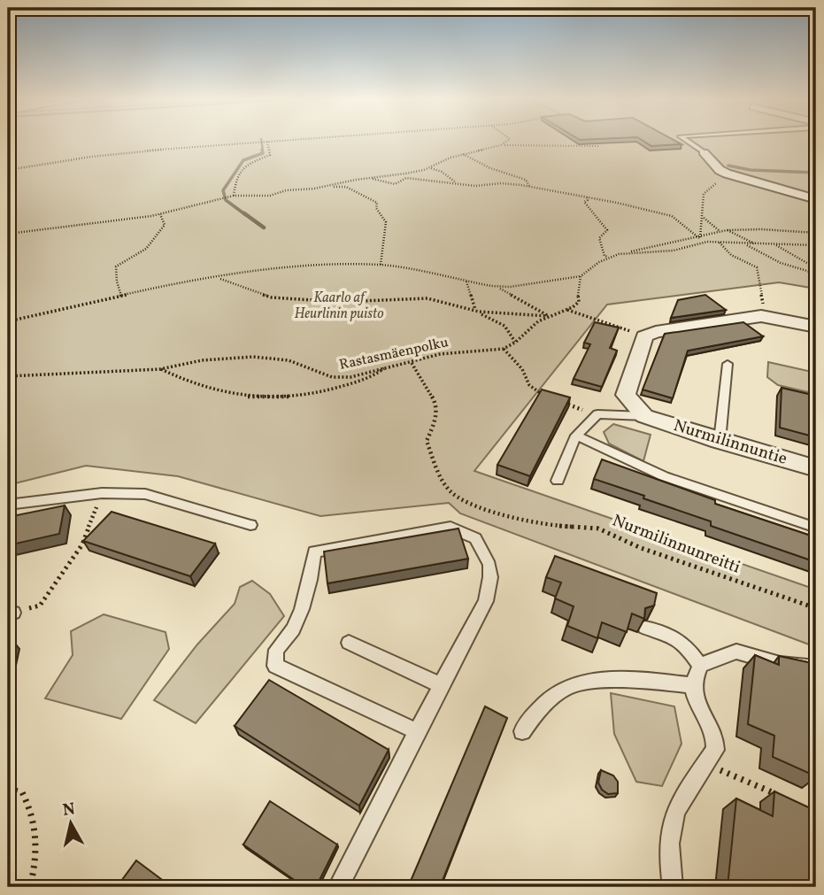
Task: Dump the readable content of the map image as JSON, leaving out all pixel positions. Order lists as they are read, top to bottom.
{
  "streets": {
    "street": ["Nurmilinnuntie"],
    "path": ["Rastasmäenpolku", "Nurmilinnunreitti"]
  },
  "crossings": [
    ["Rastasmäenpolku", "Nurmilinnunreitti"]
  ],
  "parks": ["Kaarlo af Heurlinin puisto"],
  "north": "top"
}
